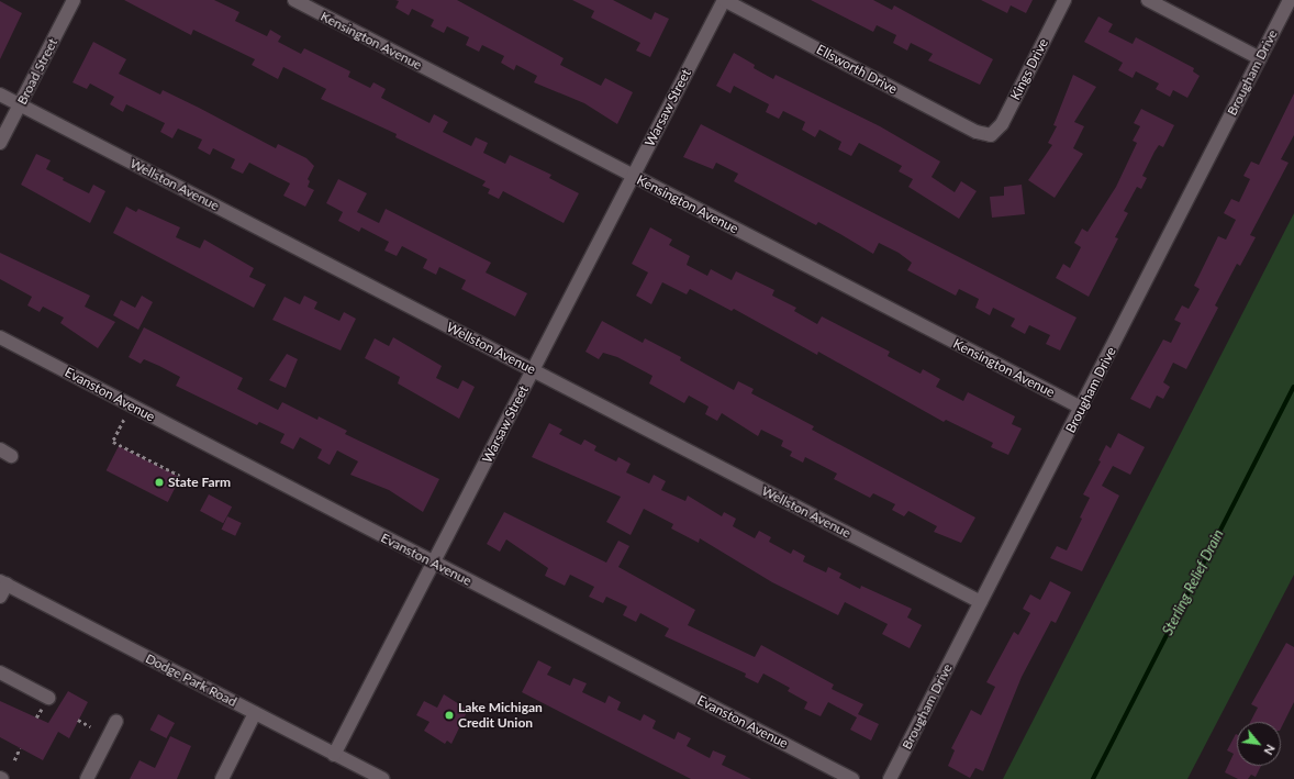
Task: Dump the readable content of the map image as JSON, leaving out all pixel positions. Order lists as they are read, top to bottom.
{
  "streets": {
    "street": [
      "Kensington Avenue",
      "Ellsworth Drive",
      "Kings Drive",
      "Broad Street",
      "Brougham Drive",
      "Warsaw Street",
      "Wellston Avenue",
      "Evanston Avenue",
      "Dodge Park Road"
    ]
  },
  "crossings": [
    ["Kensington Avenue", "Brougham Drive"],
    ["Kensington Avenue", "Warsaw Street"],
    ["Ellsworth Drive", "Kings Drive"],
    ["Ellsworth Drive", "Warsaw Street"],
    ["Broad Street", "Wellston Avenue"],
    ["Brougham Drive", "Wellston Avenue"],
    ["Warsaw Street", "Wellston Avenue"],
    ["Warsaw Street", "Evanston Avenue"],
    ["Warsaw Street", "Dodge Park Road"]
  ],
  "water": ["Sterling Relief Drain"],
  "places": ["State Farm", "Lake Michigan Credit Union"],
  "north": "bottom right"
}
